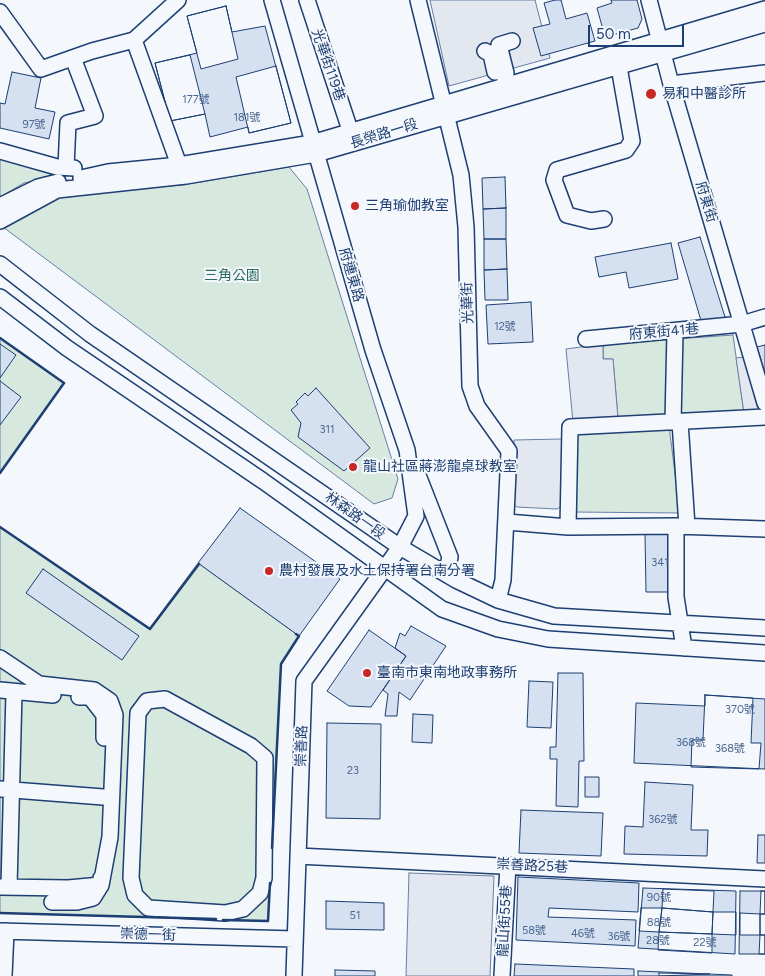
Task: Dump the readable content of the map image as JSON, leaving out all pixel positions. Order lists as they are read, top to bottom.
{
  "streets": {
    "street": [
      "光華街119巷",
      "長榮路一段",
      "府東街",
      "府連東路",
      "光華街",
      "府東街41巷",
      "林森路一段",
      "崇善路",
      "崇善路25巷",
      "龍山街55巷",
      "崇德一街"
    ]
  },
  "crossings": [
    ["光華街119巷", "長榮路一段"],
    ["長榮路一段", "府東街"],
    ["長榮路一段", "府連東路"],
    ["長榮路一段", "光華街"],
    ["府東街", "府東街41巷"],
    ["府連東路", "林森路一段"],
    ["府連東路", "崇善路"],
    ["光華街", "林森路一段"],
    ["林森路一段", "崇善路"],
    ["崇善路", "崇善路25巷"],
    ["崇善路", "崇德一街"],
    ["崇善路25巷", "龍山街55巷"]
  ],
  "parks": ["三角公園"],
  "places": [
    "易和中醫診所",
    "三角瑜伽教室",
    "龍山社區蔣澎龍桌球教室",
    "農村發展及水土保持署台南分署",
    "臺南市東南地政事務所"
  ],
  "house_numbers": [
    "177號",
    "181號",
    "97號",
    "12號",
    "311",
    "341",
    "370號",
    "368號",
    "368號",
    "23",
    "362號",
    "90號",
    "51",
    "88號",
    "58號",
    "46號",
    "36號",
    "28號",
    "22號"
  ],
  "scale_bar": "50 m"
}
